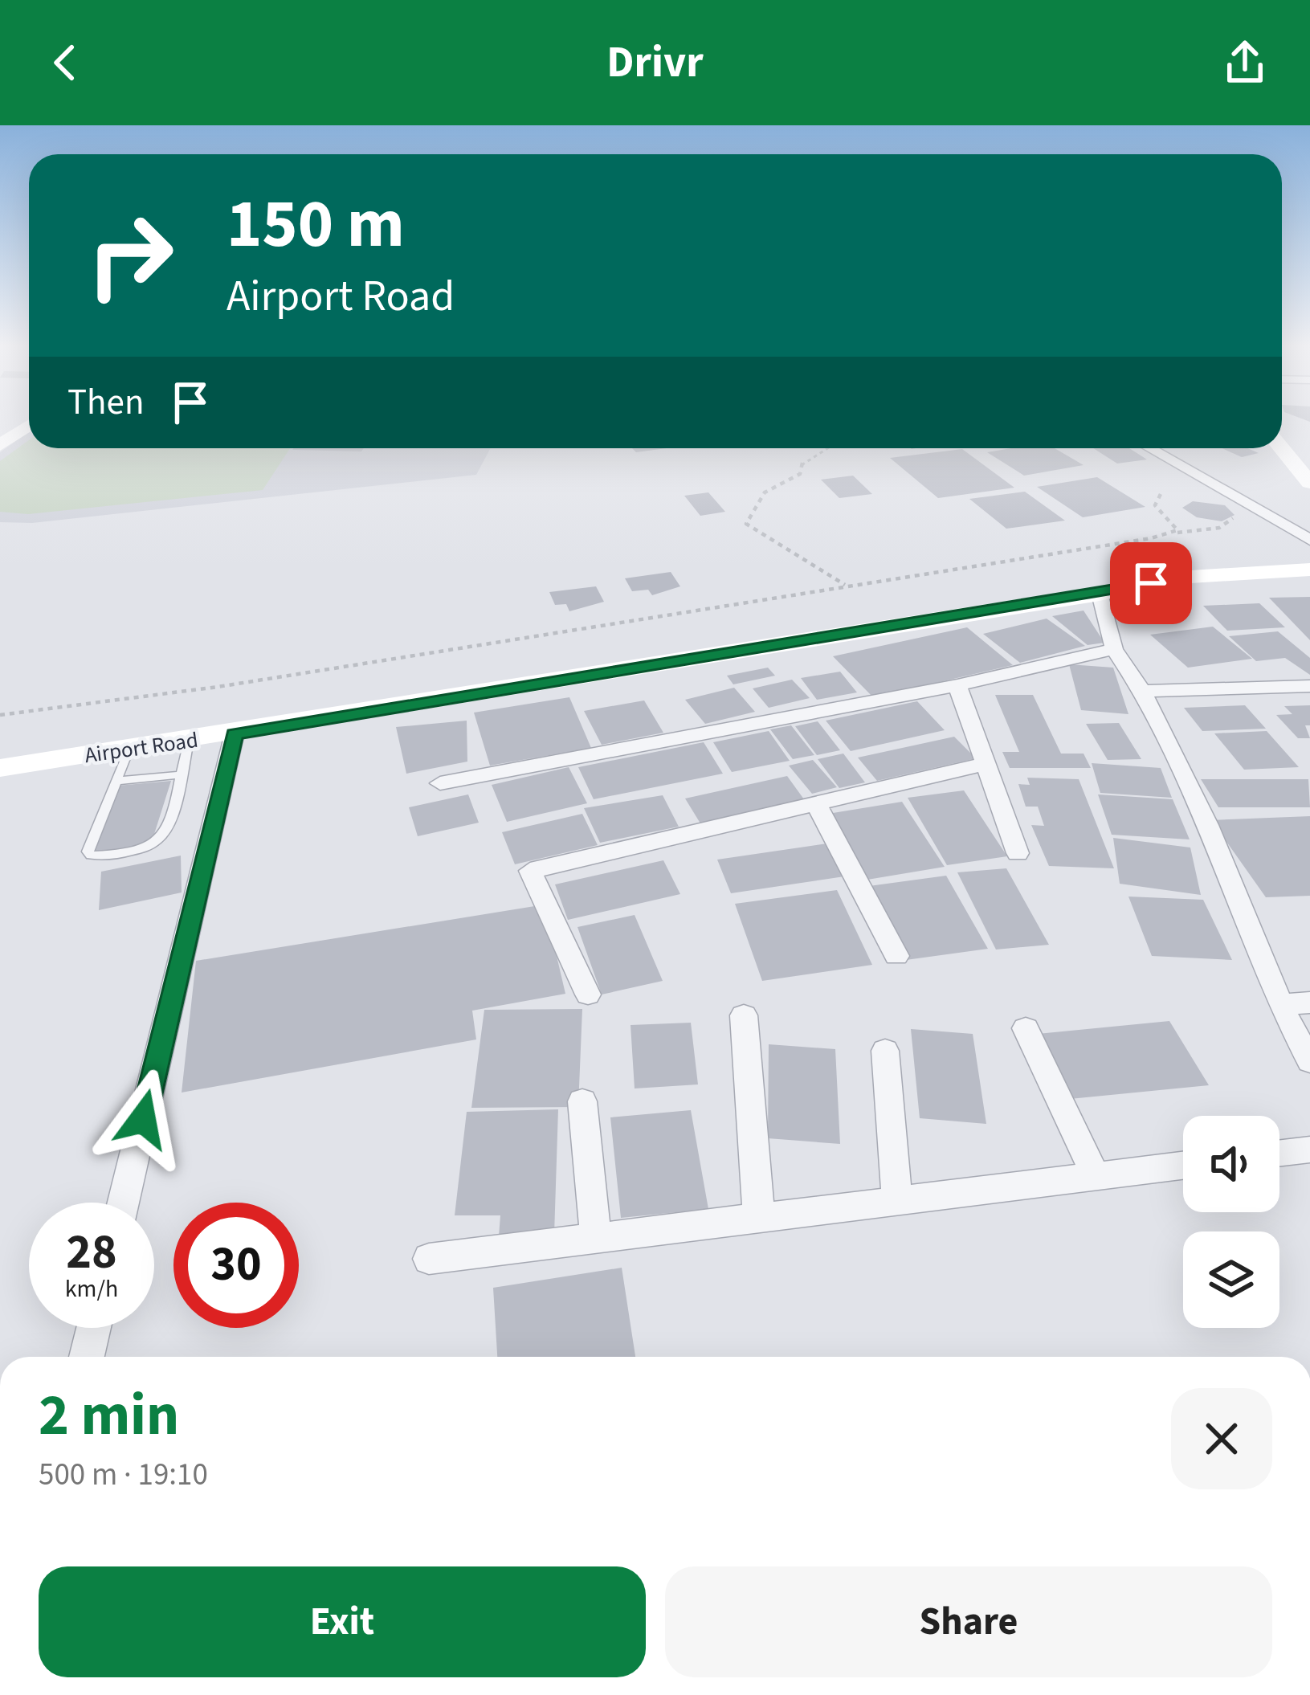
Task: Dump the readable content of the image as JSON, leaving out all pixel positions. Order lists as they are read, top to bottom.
{
  "streets": {
    "main road": ["Airport Road"]
  },
  "page": {
    "header": "Drivr",
    "turn": ["150 m", "Airport Road"],
    "then": "Then",
    "speed": "28 km/h",
    "limit": "30",
    "heading": ["2 min", "500 m · 19:10"],
    "buttons": ["Exit", "Share"]
  }
}
